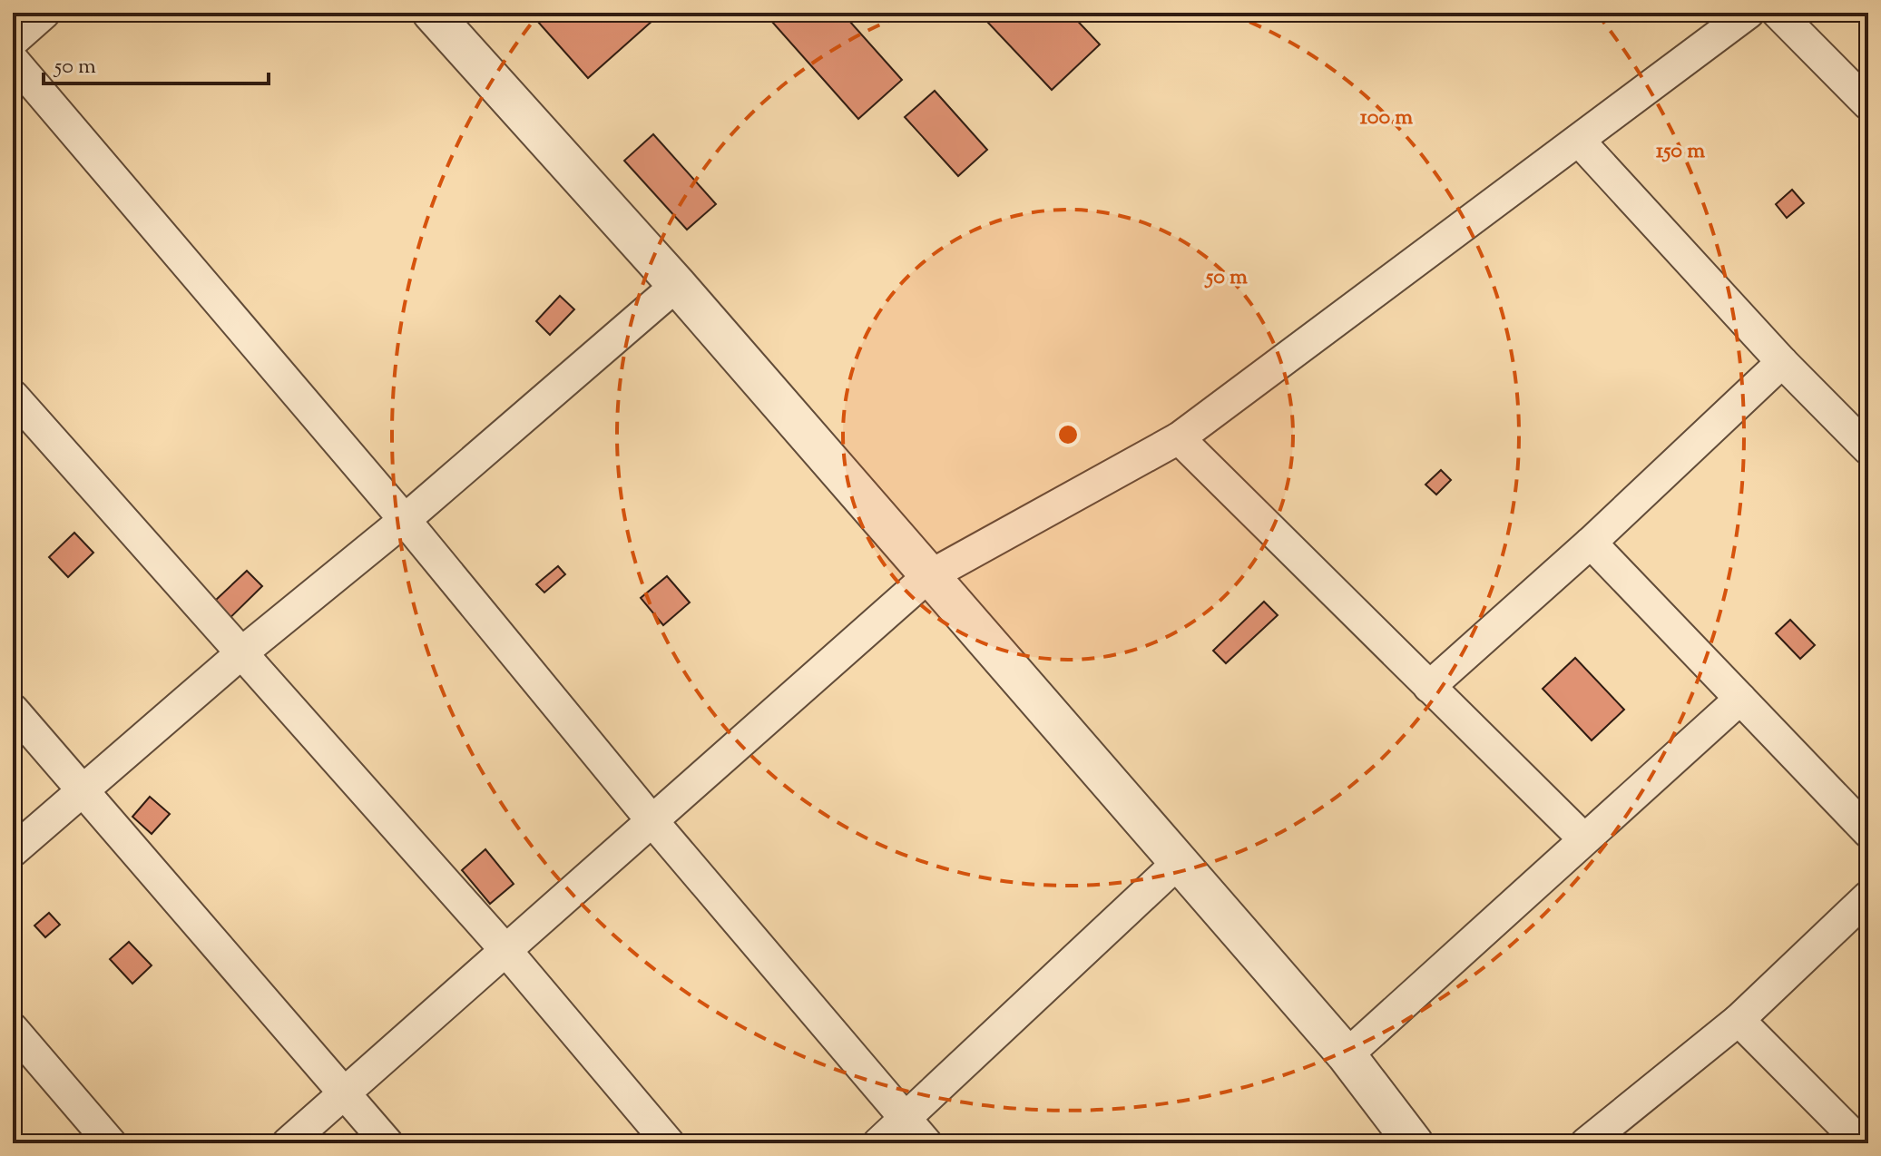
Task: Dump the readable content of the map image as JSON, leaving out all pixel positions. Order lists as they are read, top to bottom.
{
  "scale_bar": "50 m",
  "rings": ["100 m", "150 m", "50 m"]
}
